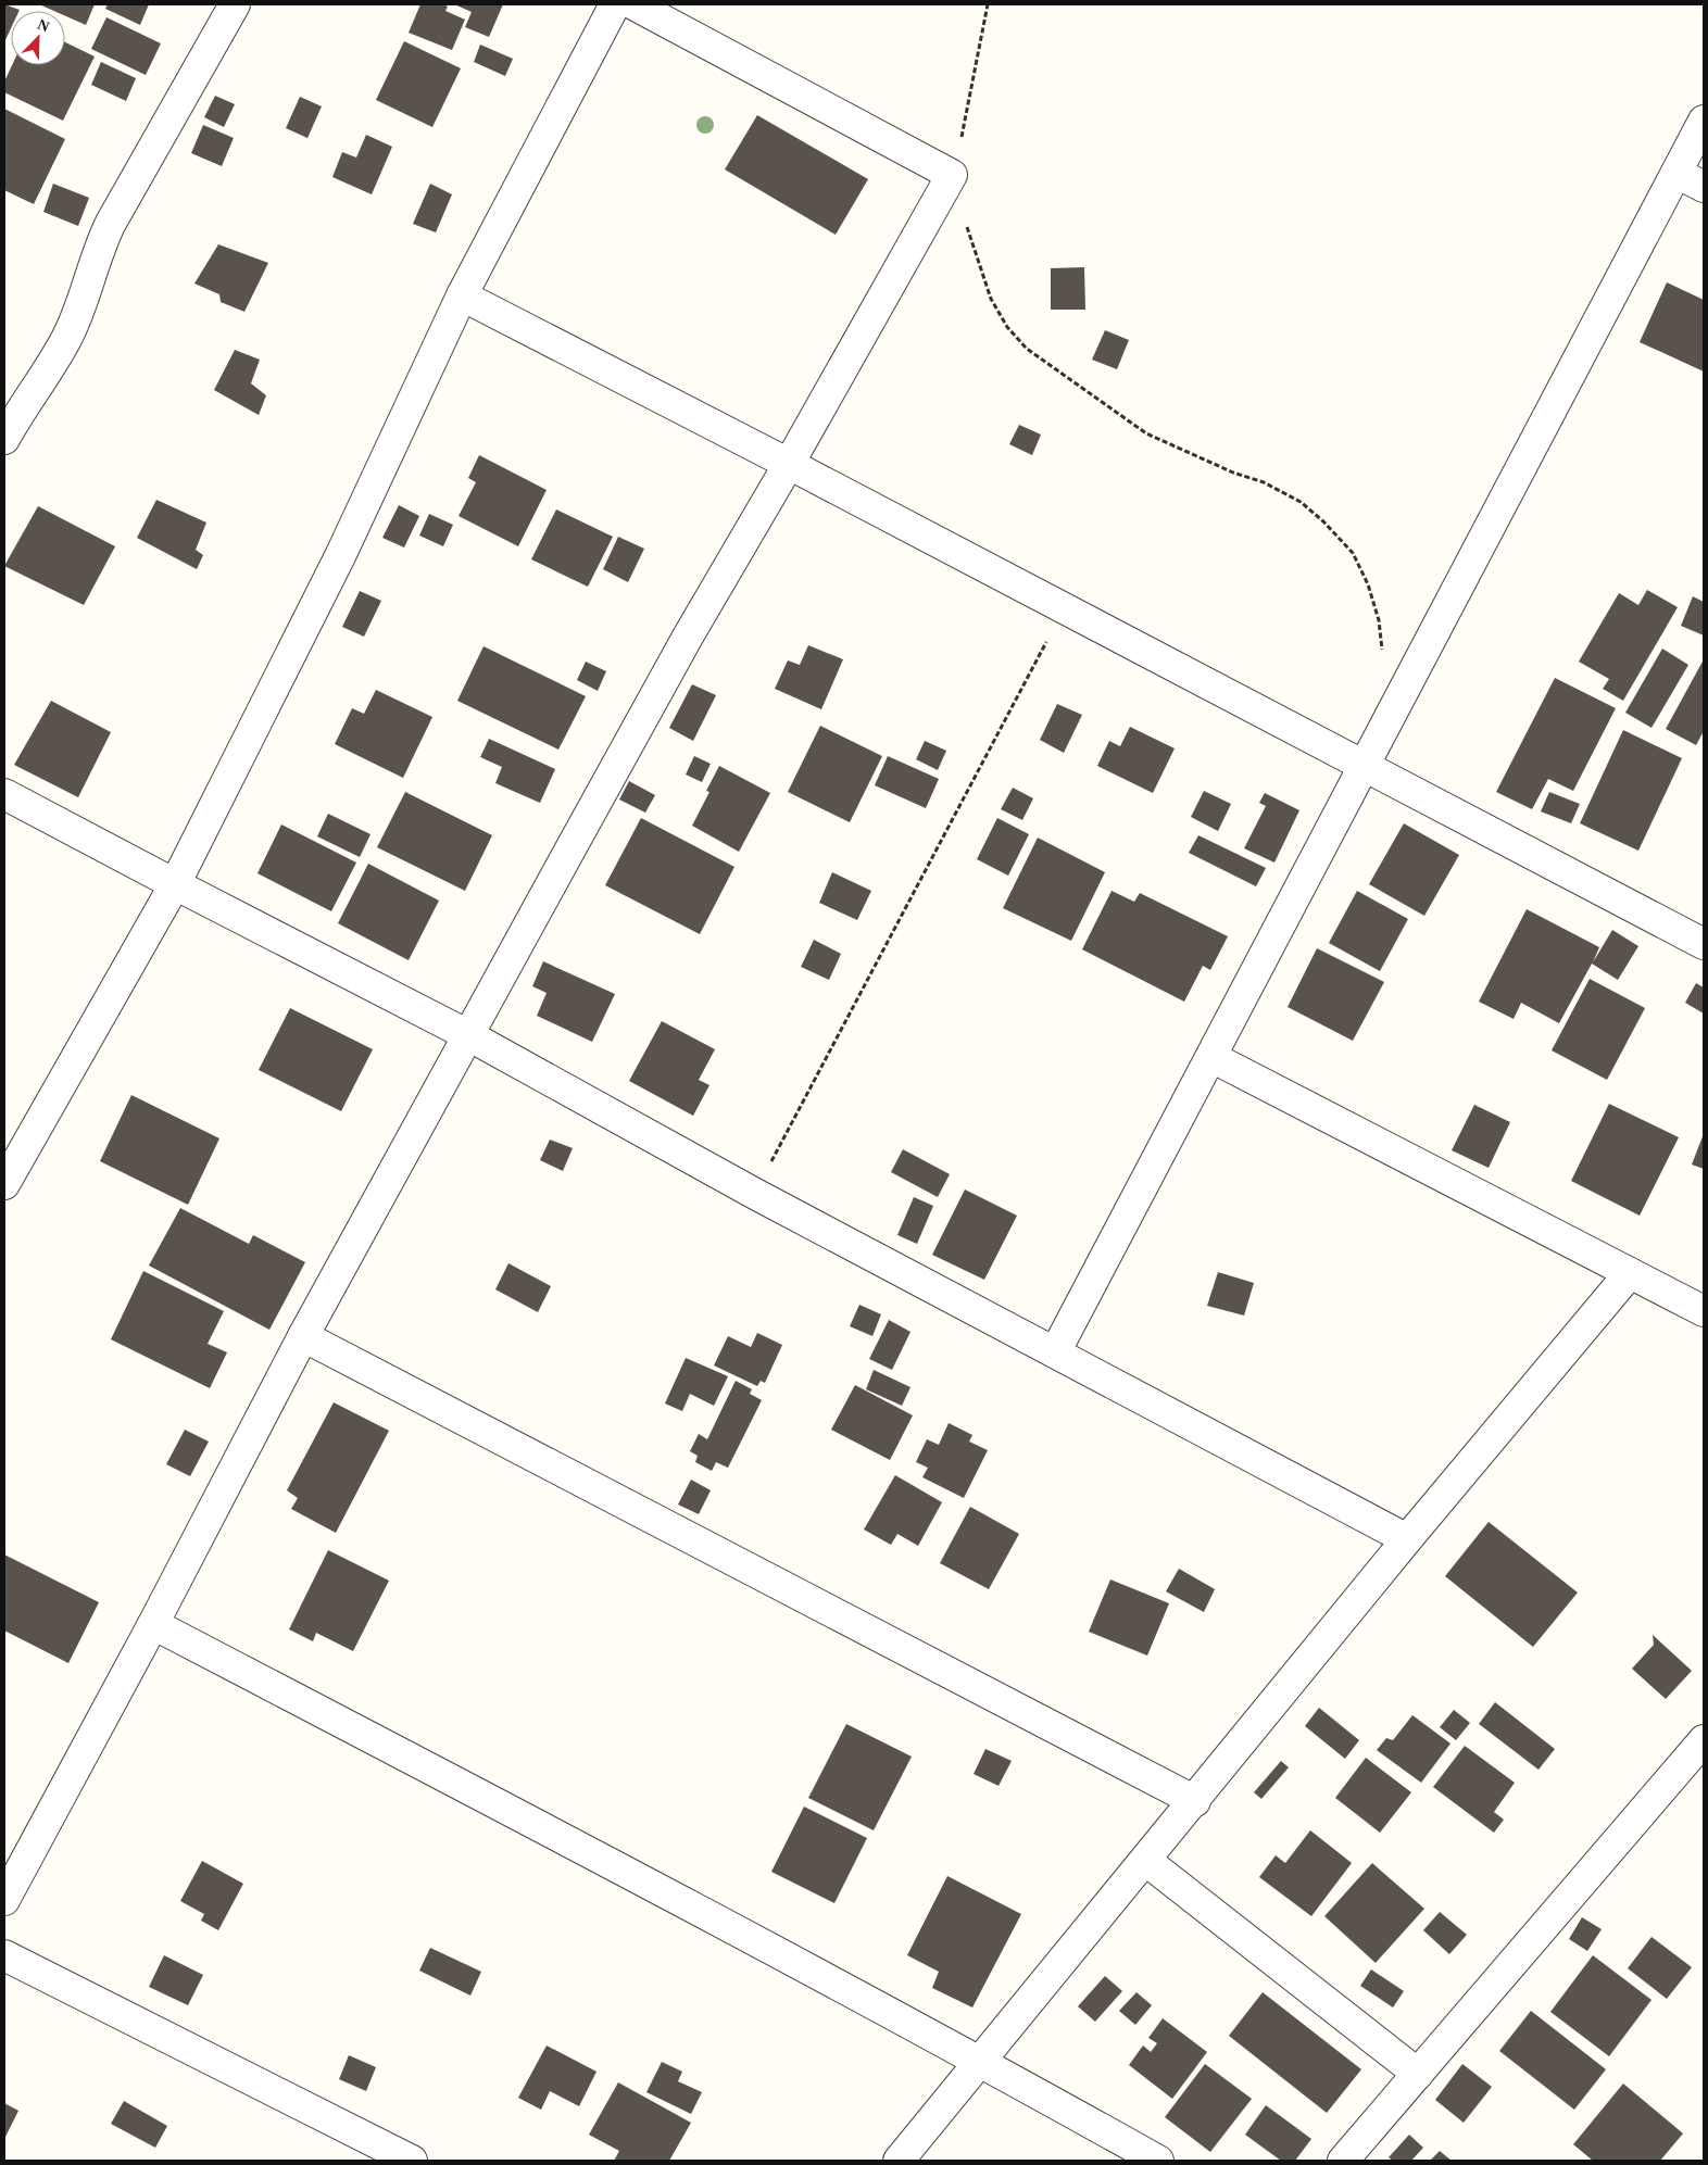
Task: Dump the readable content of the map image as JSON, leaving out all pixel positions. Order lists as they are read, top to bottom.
{
  "north": "top right"
}
